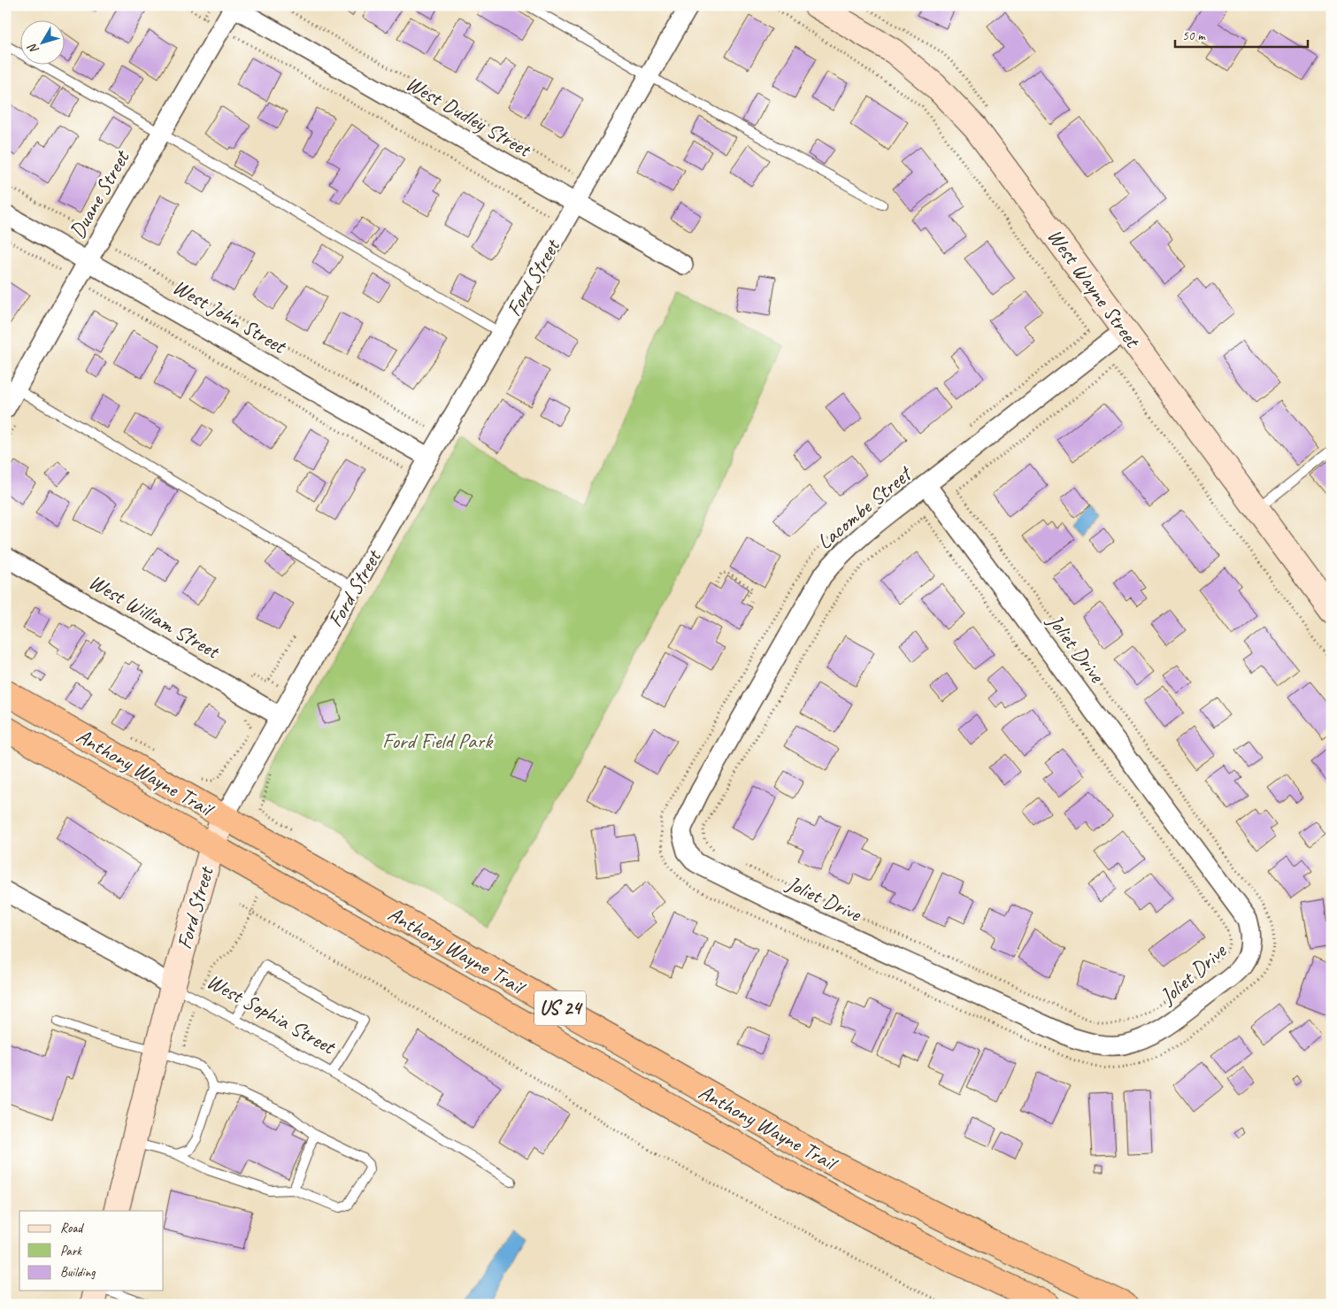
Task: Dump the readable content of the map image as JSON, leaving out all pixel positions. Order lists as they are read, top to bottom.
{
  "streets": {
    "highway": ["Anthony Wayne Trail", "US 24"],
    "street": [
      "West Dudley Street",
      "Duane Street",
      "Ford Street",
      "West Wayne Street",
      "West John Street",
      "Lacombe Street",
      "West William Street",
      "Joliet Drive",
      "West Sophia Street"
    ]
  },
  "crossings": [
    ["West Dudley Street", "Duane Street"],
    ["West Dudley Street", "Ford Street"],
    ["Duane Street", "West John Street"],
    ["Ford Street", "West John Street"],
    ["Ford Street", "West William Street"],
    ["Ford Street", "Anthony Wayne Trail"],
    ["Ford Street", "West Sophia Street"],
    ["West Wayne Street", "Lacombe Street"],
    ["Lacombe Street", "Joliet Drive"]
  ],
  "parks": ["Ford Field Park"],
  "legend": ["Road", "Park", "Building"],
  "scale_bar": "50 m",
  "north": "bottom left"
}
